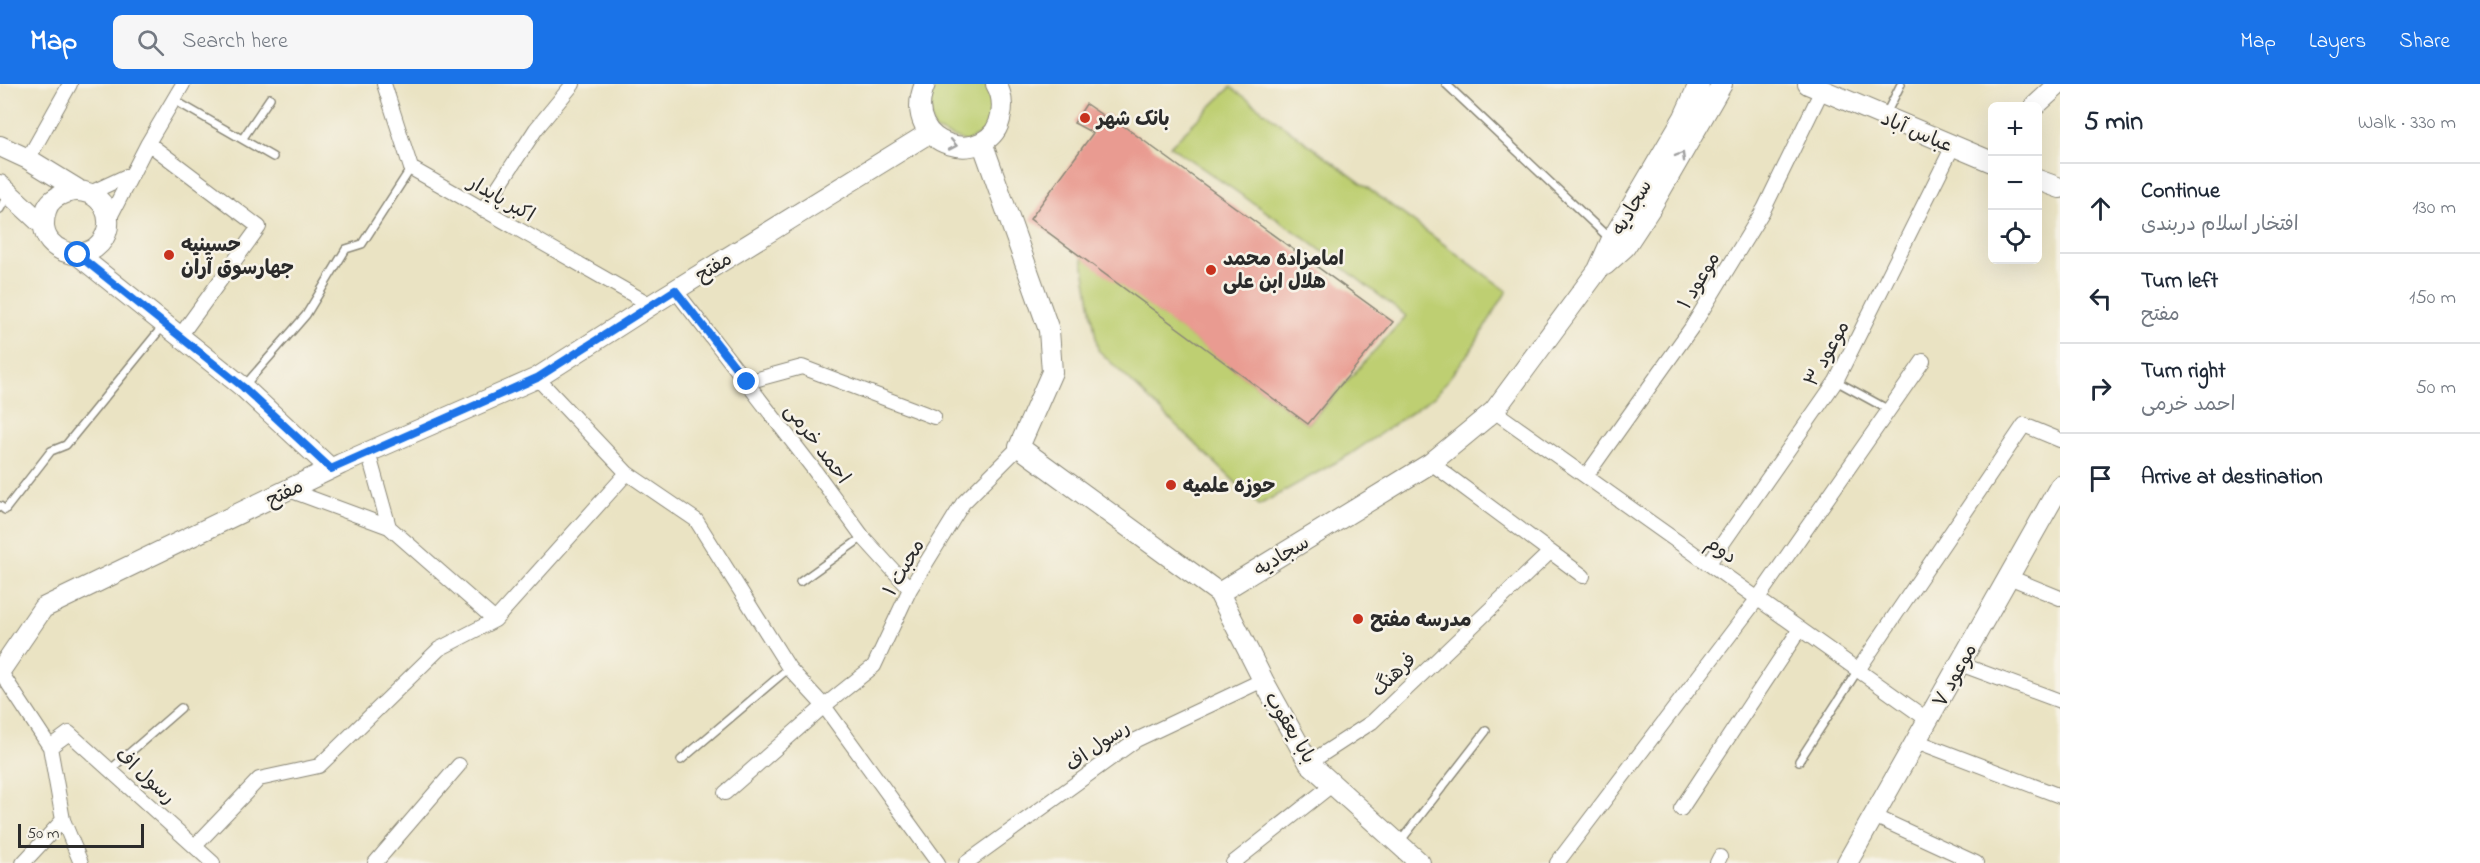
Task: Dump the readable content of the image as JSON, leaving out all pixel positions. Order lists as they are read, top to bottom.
{
  "streets": {
    "main road": [
      "عباس آباد",
      "سجادیه",
      "مفتح",
      "موعود ۷",
      "بابا یعقوب"
    ],
    "street": [
      "اکبر پایدار",
      "موعود ۱",
      "موعود ۳",
      "احمد خرمی",
      "دوم",
      "محبت ۱",
      "فرهنگ",
      "رسول اف"
    ]
  },
  "crossings": [
    ["عباس آباد", "موعود ۱"],
    ["عباس آباد", "موعود ۳"],
    ["اکبر پایدار", "مفتح"],
    ["سجادیه", "دوم"],
    ["سجادیه", "بابا یعقوب"],
    ["مفتح", "احمد خرمی"],
    ["موعود ۱", "دوم"],
    ["موعود ۳", "دوم"],
    ["احمد خرمی", "محبت ۱"],
    ["دوم", "موعود ۷"],
    ["فرهنگ", "بابا یعقوب"],
    ["بابا یعقوب", "رسول اف"]
  ],
  "places": [
    "بانک شهر",
    "حسینیه جهارسوق آران",
    "امامزاده محمد هلال ابن علی",
    "حوزه علمیه",
    "مدرسه مفتح"
  ],
  "scale_bar": "50 m",
  "page": {
    "header": "Map",
    "search": "Search here",
    "nav": ["Map", "Layers", "Share"],
    "heading": ["5 min", "Walk · 330 m"],
    "map_buttons": ["+", "−"],
    "list": [
      ["Continue", "افتخار اسلام دربندی", "130 m"],
      ["Turn left", "مفتح", "150 m"],
      ["Turn right", "احمد خرمی", "50 m"],
      "Arrive at destination"
    ],
    "scale": "50 m"
  }
}
